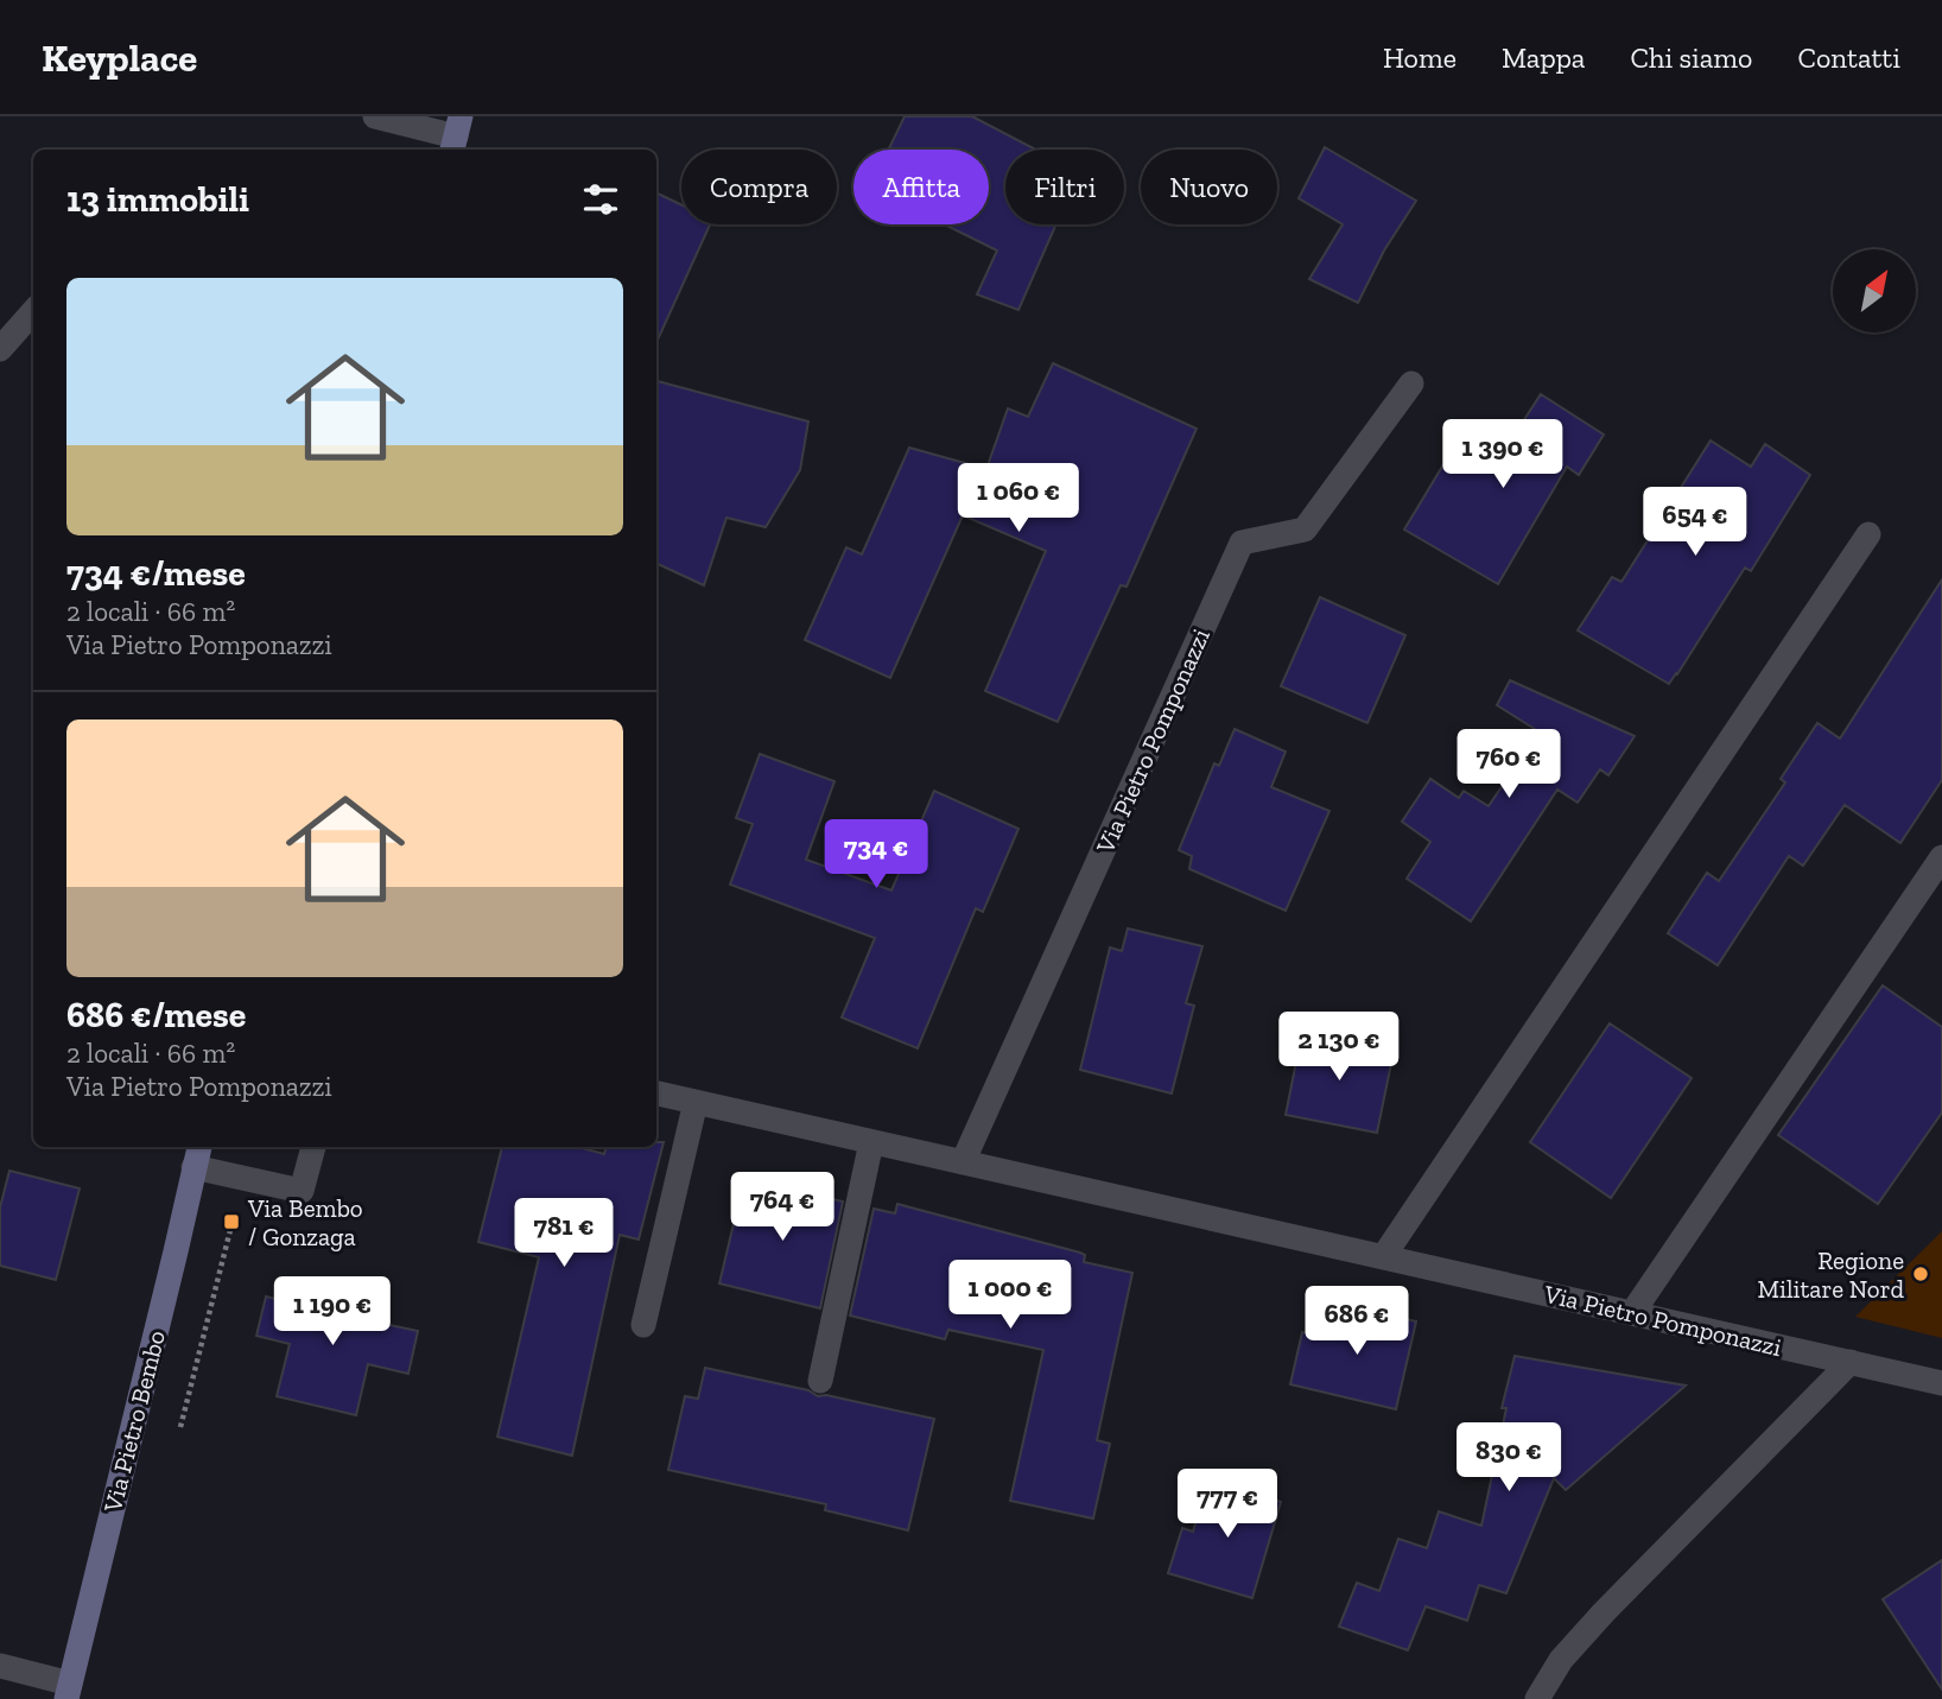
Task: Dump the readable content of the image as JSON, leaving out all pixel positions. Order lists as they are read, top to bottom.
{
  "streets": {
    "main road": ["Via Pietro Bembo"],
    "street": ["Via Pietro Pomponazzi"]
  },
  "places": {
    "transit": ["Via Bembo / Gonzaga"],
    "other": ["Regione Militare Nord"]
  },
  "north": "top right",
  "page": {
    "header": "Keyplace",
    "nav": [
      "Home",
      "Mappa",
      "Chi siamo",
      "Contatti"
    ],
    "chip": [
      "Compra",
      "Affitta",
      "Filtri",
      "Nuovo"
    ],
    "heading": "13 immobili",
    "list": [
      {
        "name": "734 €/mese",
        "note": "2 locali · 66 m² · Via Pietro Pomponazzi"
      },
      {
        "name": "686 €/mese",
        "note": "2 locali · 66 m² · Via Pietro Pomponazzi"
      }
    ],
    "price": [
      "1 390 €",
      "1 060 €",
      "654 €",
      "760 €",
      "734 €",
      "2 130 €",
      "764 €",
      "781 €",
      "1 000 €",
      "1 190 €",
      "686 €",
      "830 €",
      "777 €"
    ]
  }
}
